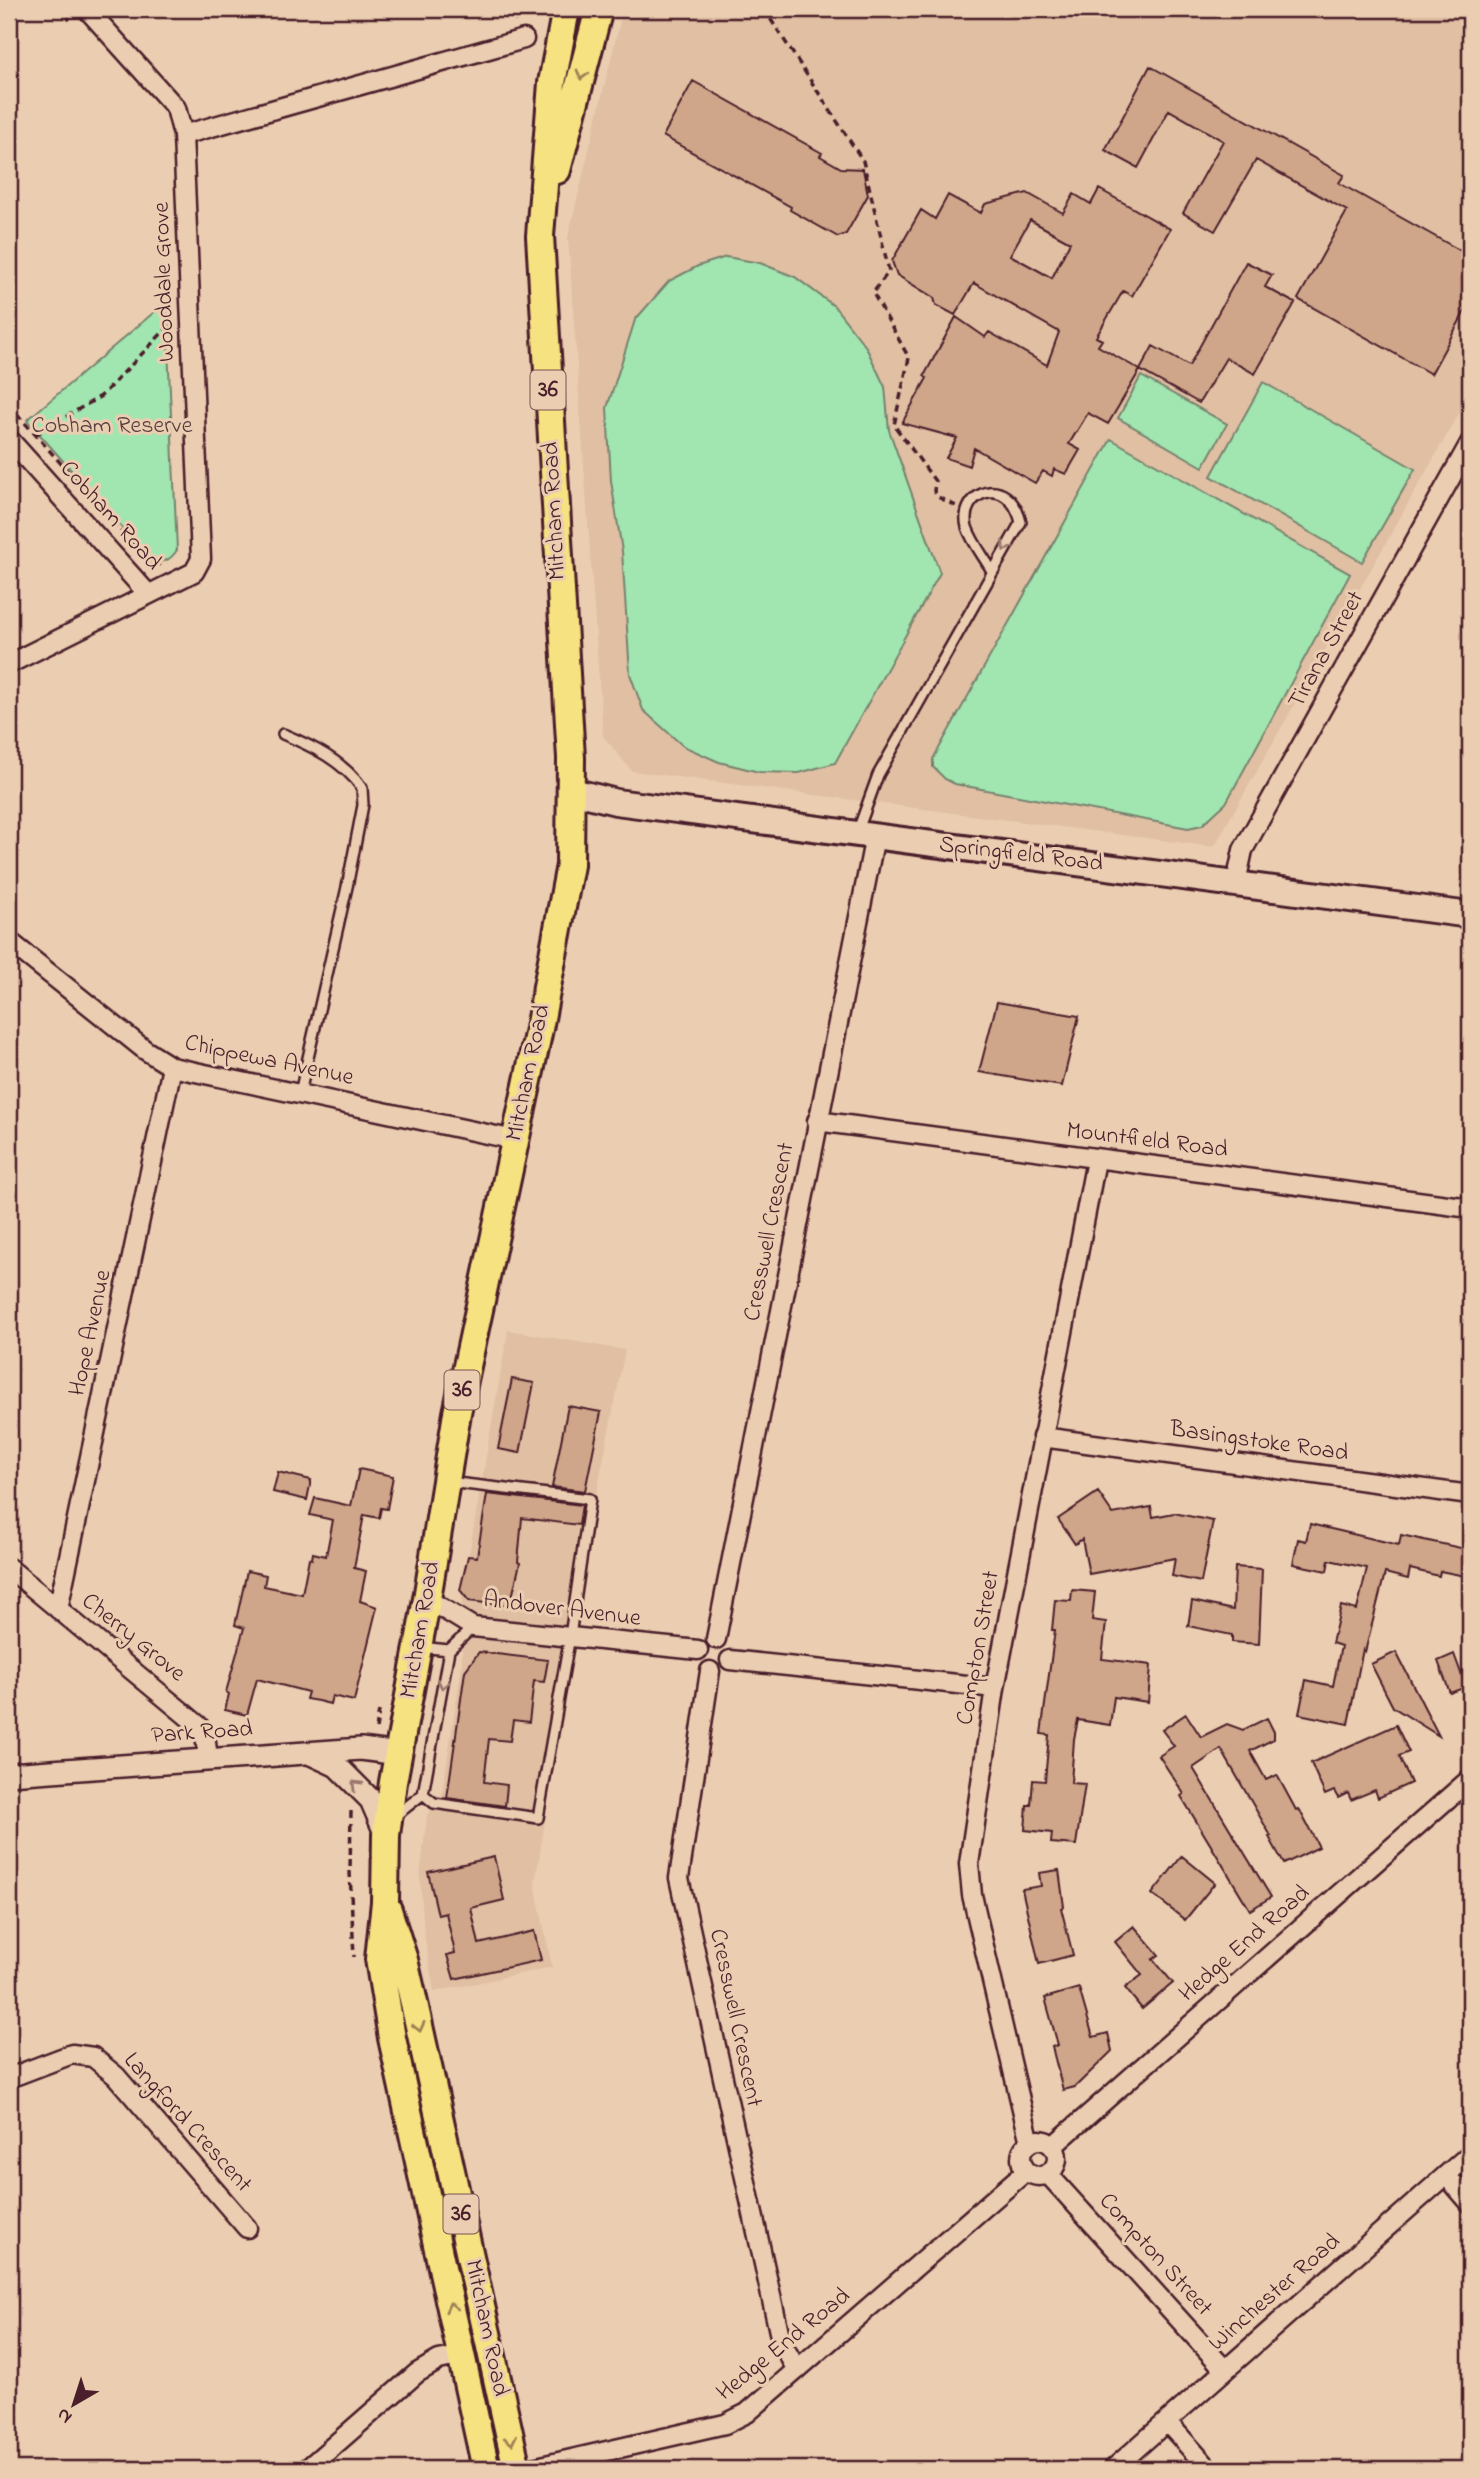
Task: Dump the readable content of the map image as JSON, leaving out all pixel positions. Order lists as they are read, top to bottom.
{
  "streets": {
    "main road": ["36", "Mitcham Road", "Springfield Road"],
    "street": [
      "Wooddale Grove",
      "Cobham Road",
      "Tirana Street",
      "Chippewa Avenue",
      "Mountfield Road",
      "Cresswell Crescent",
      "Hope Avenue",
      "Basingstoke Road",
      "Andover Avenue",
      "Cherry Grove",
      "Compton Street",
      "Park Road",
      "Hedge End Road",
      "Langford Crescent",
      "Winchester Road"
    ]
  },
  "crossings": [
    ["Wooddale Grove", "Cobham Road"],
    ["Mitcham Road", "Springfield Road"],
    ["Mitcham Road", "Chippewa Avenue"],
    ["Mitcham Road", "Andover Avenue"],
    ["Mitcham Road", "Park Road"],
    ["Tirana Street", "Springfield Road"],
    ["Springfield Road", "Cresswell Crescent"],
    ["Chippewa Avenue", "Hope Avenue"],
    ["Mountfield Road", "Cresswell Crescent"],
    ["Mountfield Road", "Compton Street"],
    ["Cresswell Crescent", "Andover Avenue"],
    ["Cresswell Crescent", "Hedge End Road"],
    ["Hope Avenue", "Cherry Grove"],
    ["Basingstoke Road", "Compton Street"],
    ["Cherry Grove", "Park Road"],
    ["Compton Street", "Hedge End Road"],
    ["Compton Street", "Winchester Road"]
  ],
  "parks": ["Cobham Reserve"],
  "north": "bottom left"
}
